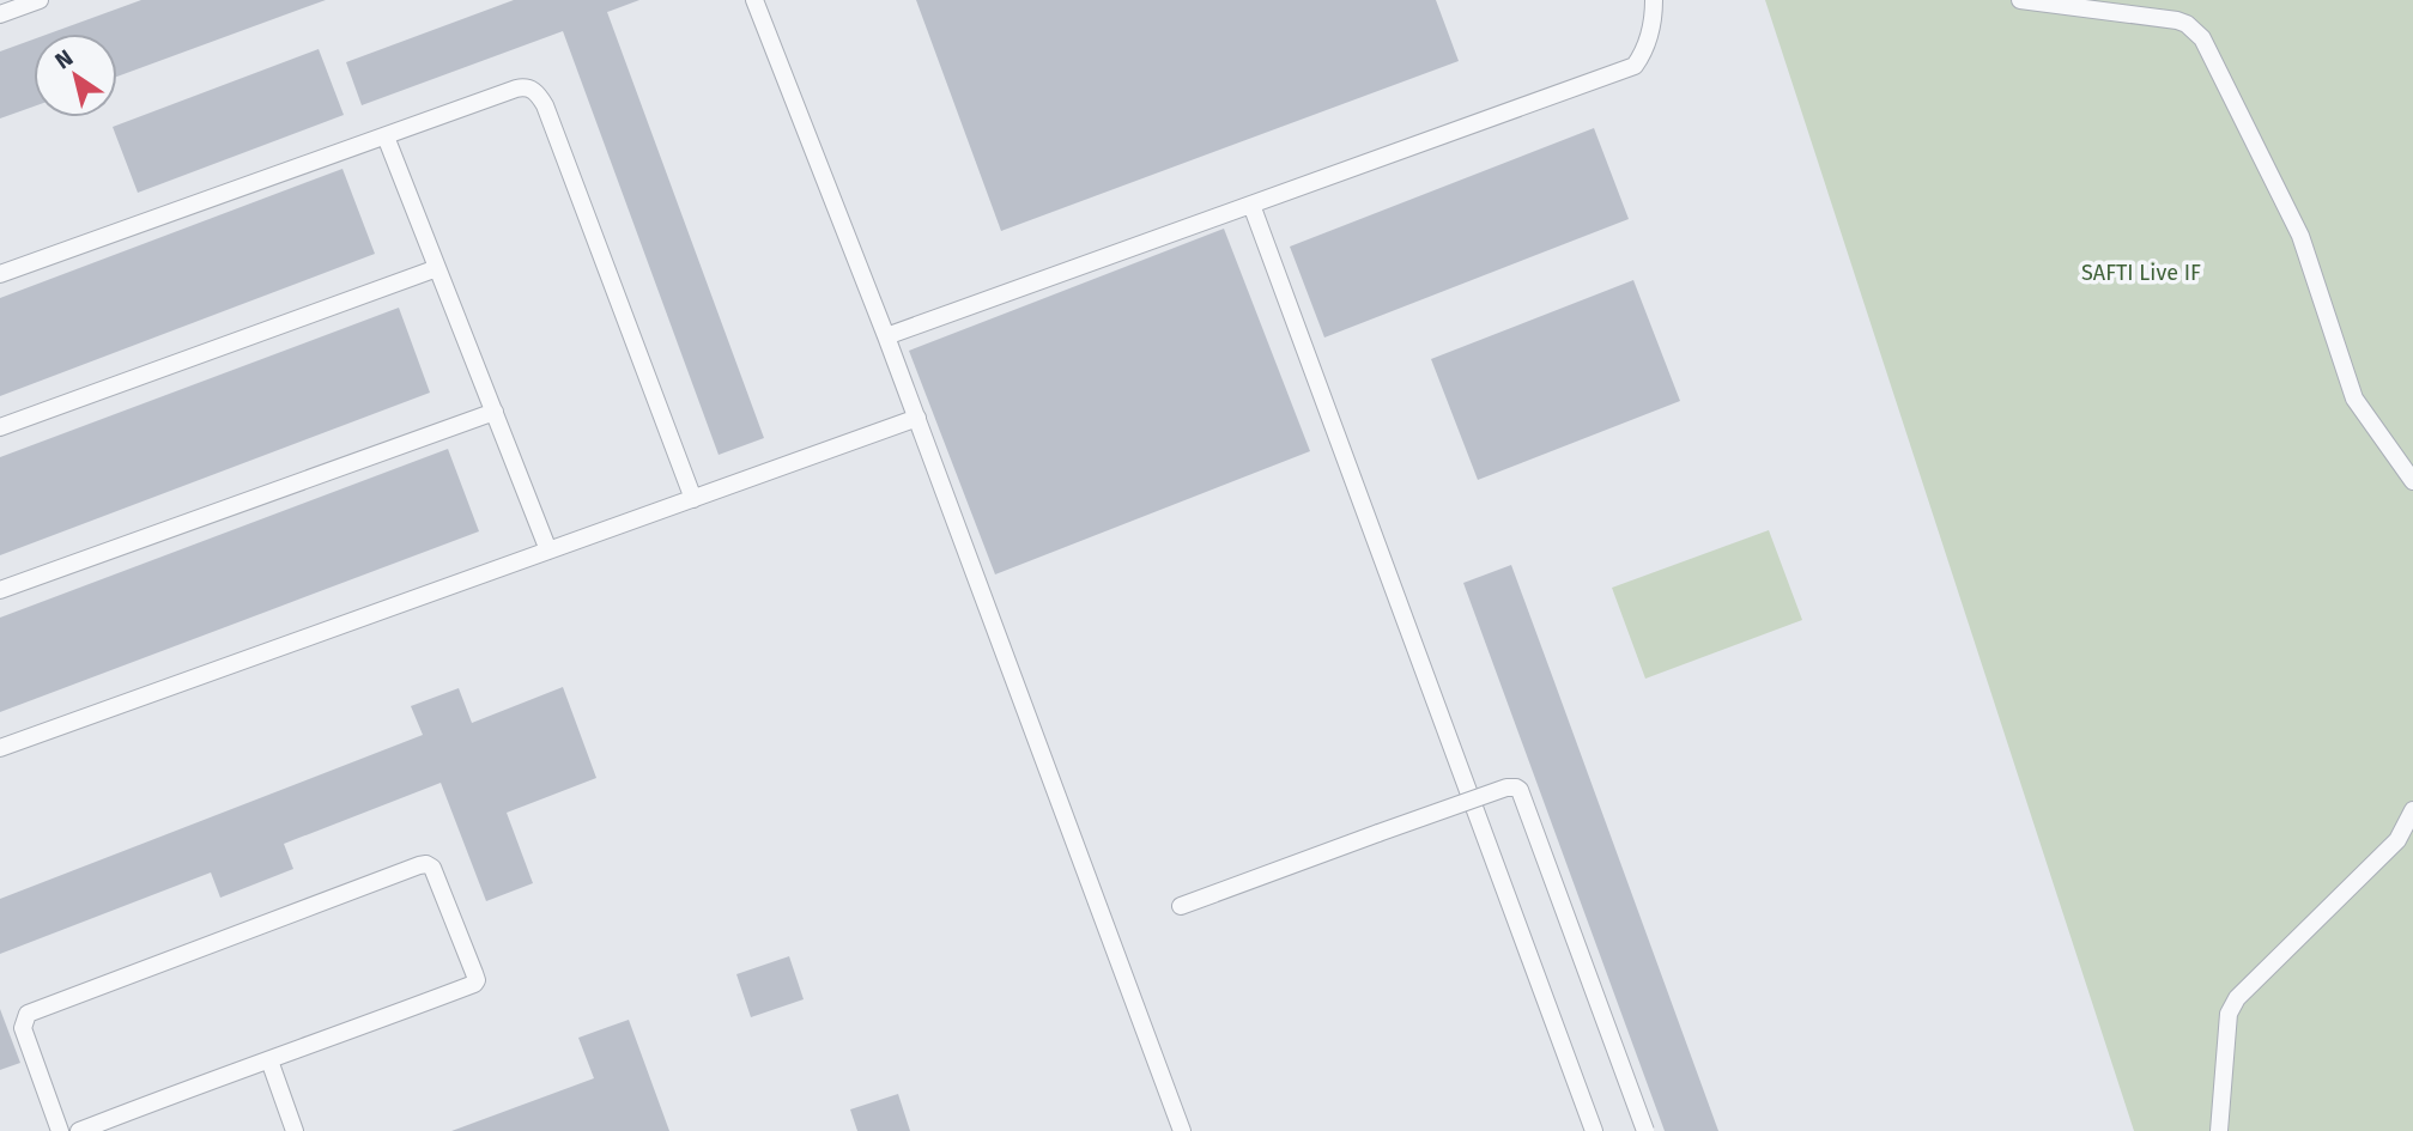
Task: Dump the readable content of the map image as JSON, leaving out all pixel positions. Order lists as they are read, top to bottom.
{
  "parks": ["SAFTI Live IF"],
  "north": "top left"
}
